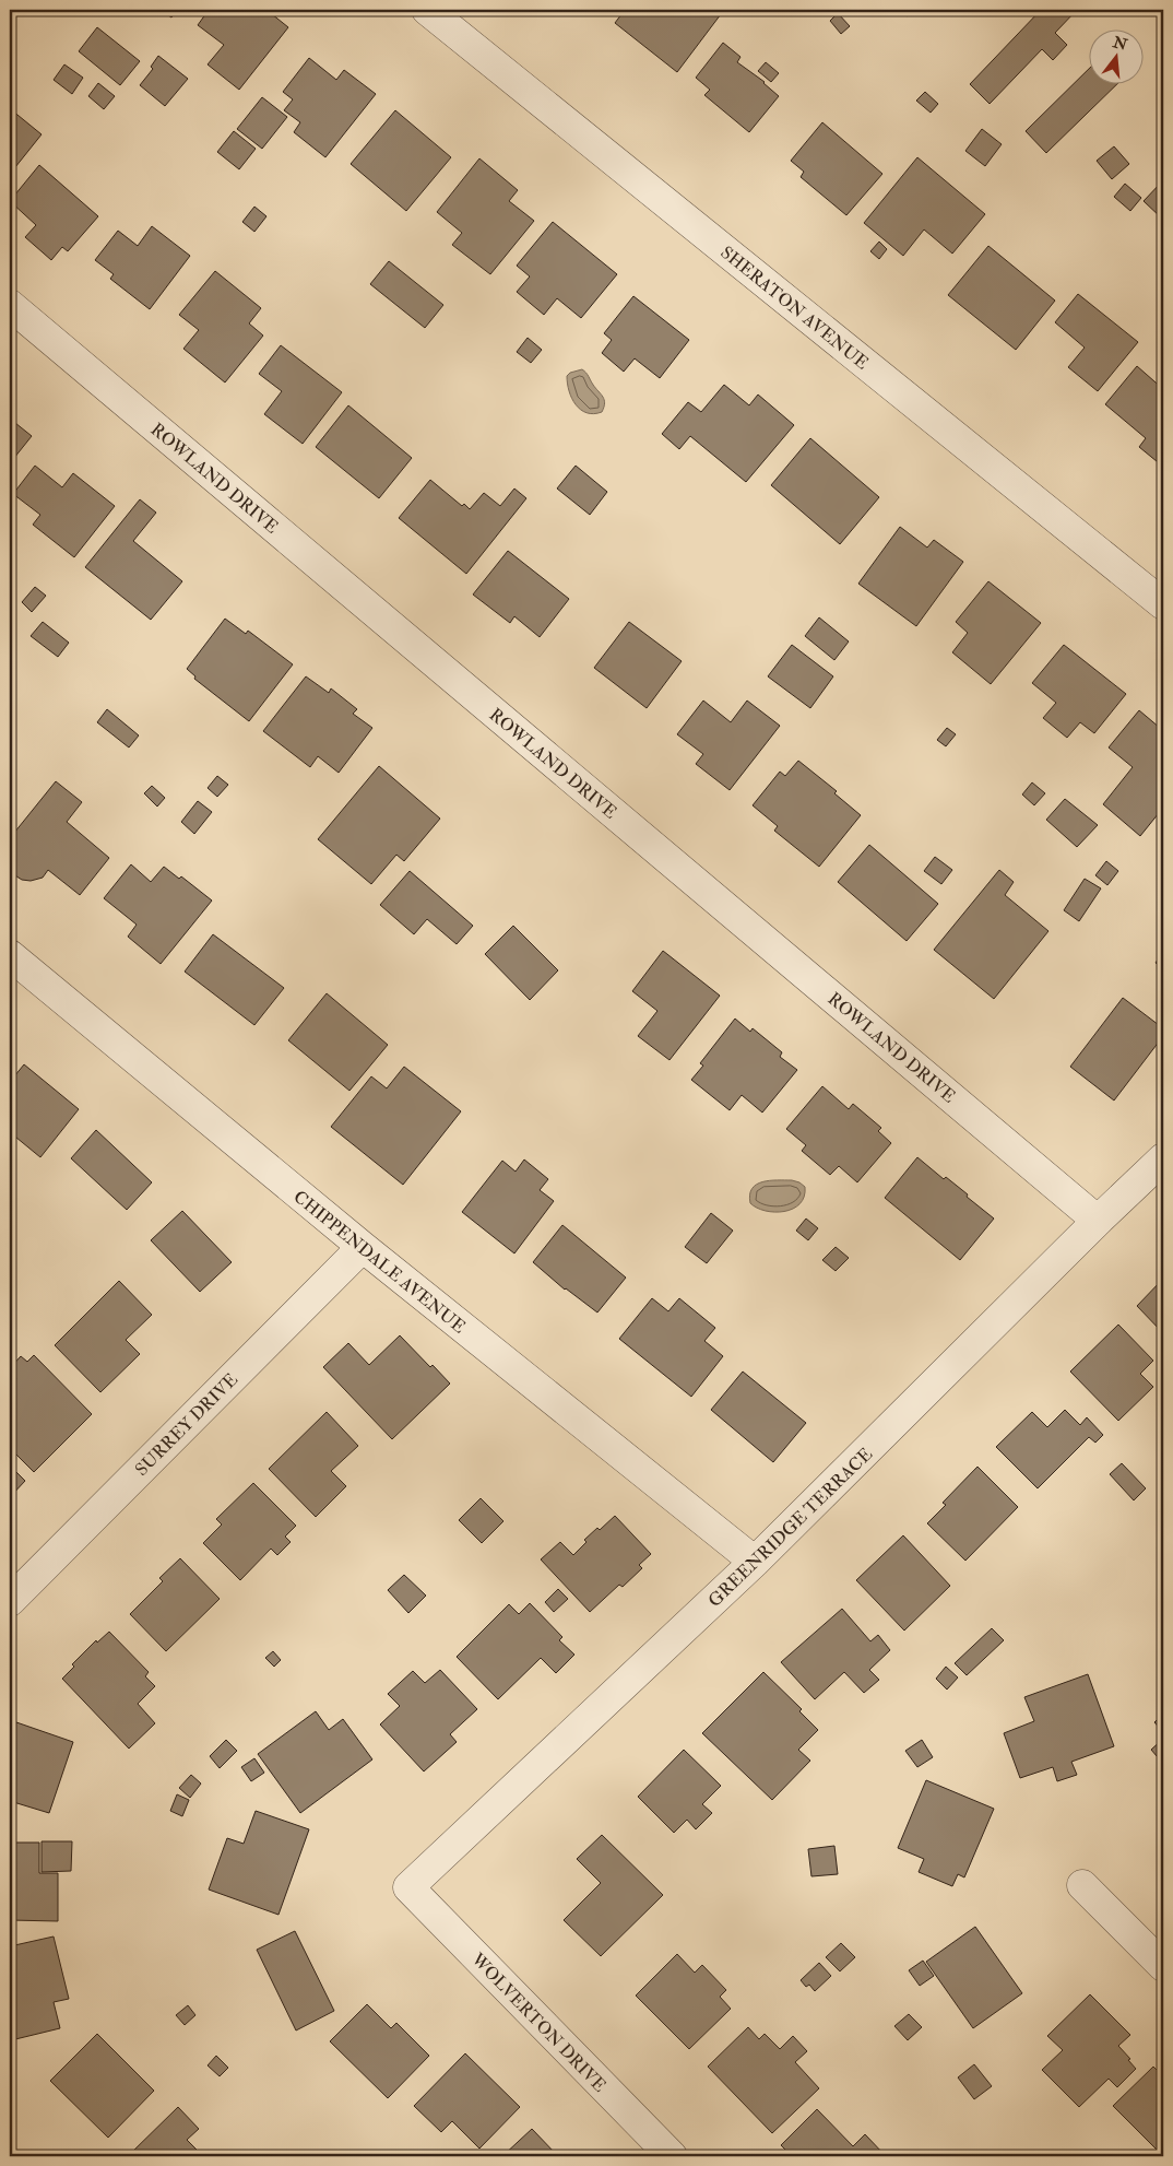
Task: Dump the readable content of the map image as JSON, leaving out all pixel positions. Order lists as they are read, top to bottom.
{
  "streets": {
    "street": [
      "SHERATON AVENUE",
      "ROWLAND DRIVE",
      "CHIPPENDALE AVENUE",
      "SURREY DRIVE",
      "GREENRIDGE TERRACE",
      "WOLVERTON DRIVE"
    ]
  },
  "crossings": [
    ["ROWLAND DRIVE", "GREENRIDGE TERRACE"],
    ["CHIPPENDALE AVENUE", "SURREY DRIVE"],
    ["CHIPPENDALE AVENUE", "GREENRIDGE TERRACE"],
    ["GREENRIDGE TERRACE", "WOLVERTON DRIVE"]
  ],
  "north": "top"
}
